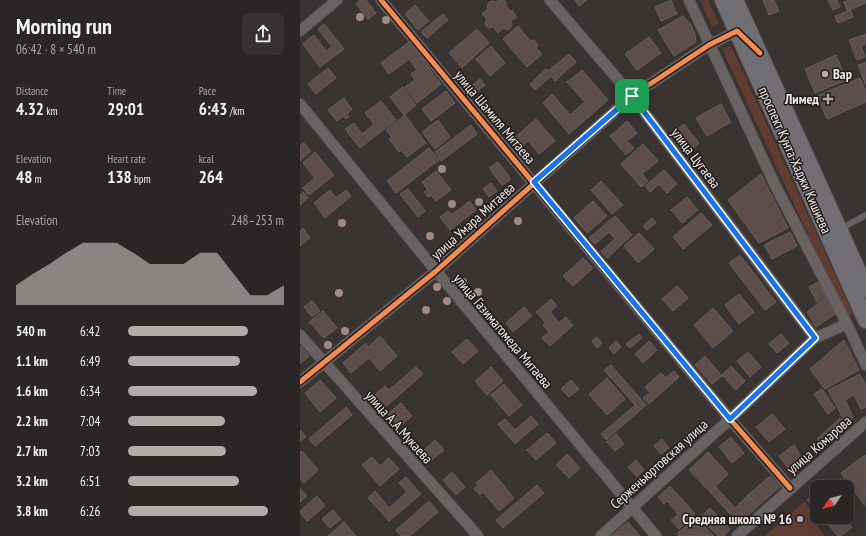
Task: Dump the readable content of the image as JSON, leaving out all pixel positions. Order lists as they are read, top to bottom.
{
  "streets": {
    "main road": ["проспект Кунта-Хаджи Кишиева"],
    "street": [
      "улица Шамиля Митаева",
      "улица Цугаева",
      "улица Умара Митаева",
      "улица Газимагомеда Митаева",
      "улица А.А.Мукаева",
      "улица Комарова",
      "Серженьюртовская улица"
    ]
  },
  "crossings": [
    ["улица Шамиля Митаева", "улица Умара Митаева"],
    ["улица Шамиля Митаева", "улица Комарова"],
    ["улица Шамиля Митаева", "Серженьюртовская улица"],
    ["улица Цугаева", "улица Умара Митаева"],
    ["улица Цугаева", "Серженьюртовская улица"],
    ["проспект Кунта-Хаджи Кишиева", "улица Умара Митаева"],
    ["улица Умара Митаева", "улица Газимагомеда Митаева"],
    ["улица Умара Митаева", "улица А.А.Мукаева"],
    ["улица Газимагомеда Митаева", "Серженьюртовская улица"]
  ],
  "places": {
    "other": ["Вар", "Средняя школа № 16"],
    "health": ["Лимед"]
  },
  "north": "bottom left",
  "page": {
    "heading": ["Morning run", "06:42 · 8 × 540 m"],
    "stats": [
      ["Distance", "4.32 km"],
      ["Time", "29:01"],
      ["Pace", "6:43 /km"],
      ["Elevation", "48 m"],
      ["Heart rate", "138 bpm"],
      ["kcal", "264"]
    ],
    "chart": ["Elevation", "248–253 m"],
    "list": [
      {
        "name": "540 m",
        "note": "6:42"
      },
      {
        "name": "1.1 km",
        "note": "6:49"
      },
      {
        "name": "1.6 km",
        "note": "6:34"
      },
      {
        "name": "2.2 km",
        "note": "7:04"
      },
      {
        "name": "2.7 km",
        "note": "7:03"
      },
      {
        "name": "3.2 km",
        "note": "6:51"
      },
      {
        "name": "3.8 km",
        "note": "6:26"
      }
    ]
  }
}
